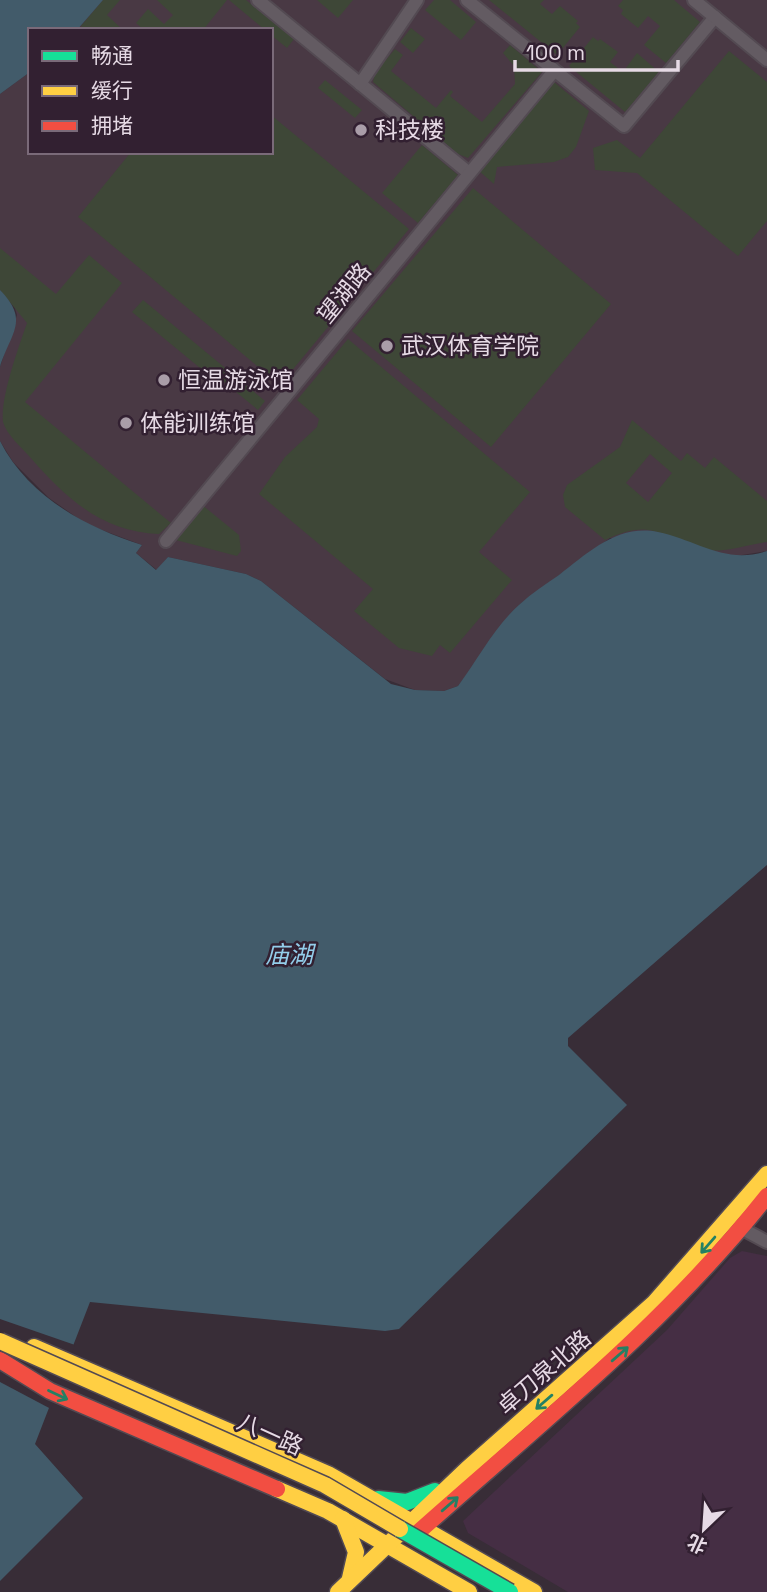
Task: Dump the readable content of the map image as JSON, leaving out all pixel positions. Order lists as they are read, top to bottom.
{
  "streets": {
    "main road": ["卓刀泉北路", "八一路"],
    "street": ["望湖路"]
  },
  "water": ["庙湖"],
  "places": [
    "科技楼",
    "武汉体育学院",
    "恒温游泳馆",
    "体能训练馆"
  ],
  "legend": ["畅通", "缓行", "拥堵"],
  "scale_bar": "100 m",
  "north": "bottom left"
}
